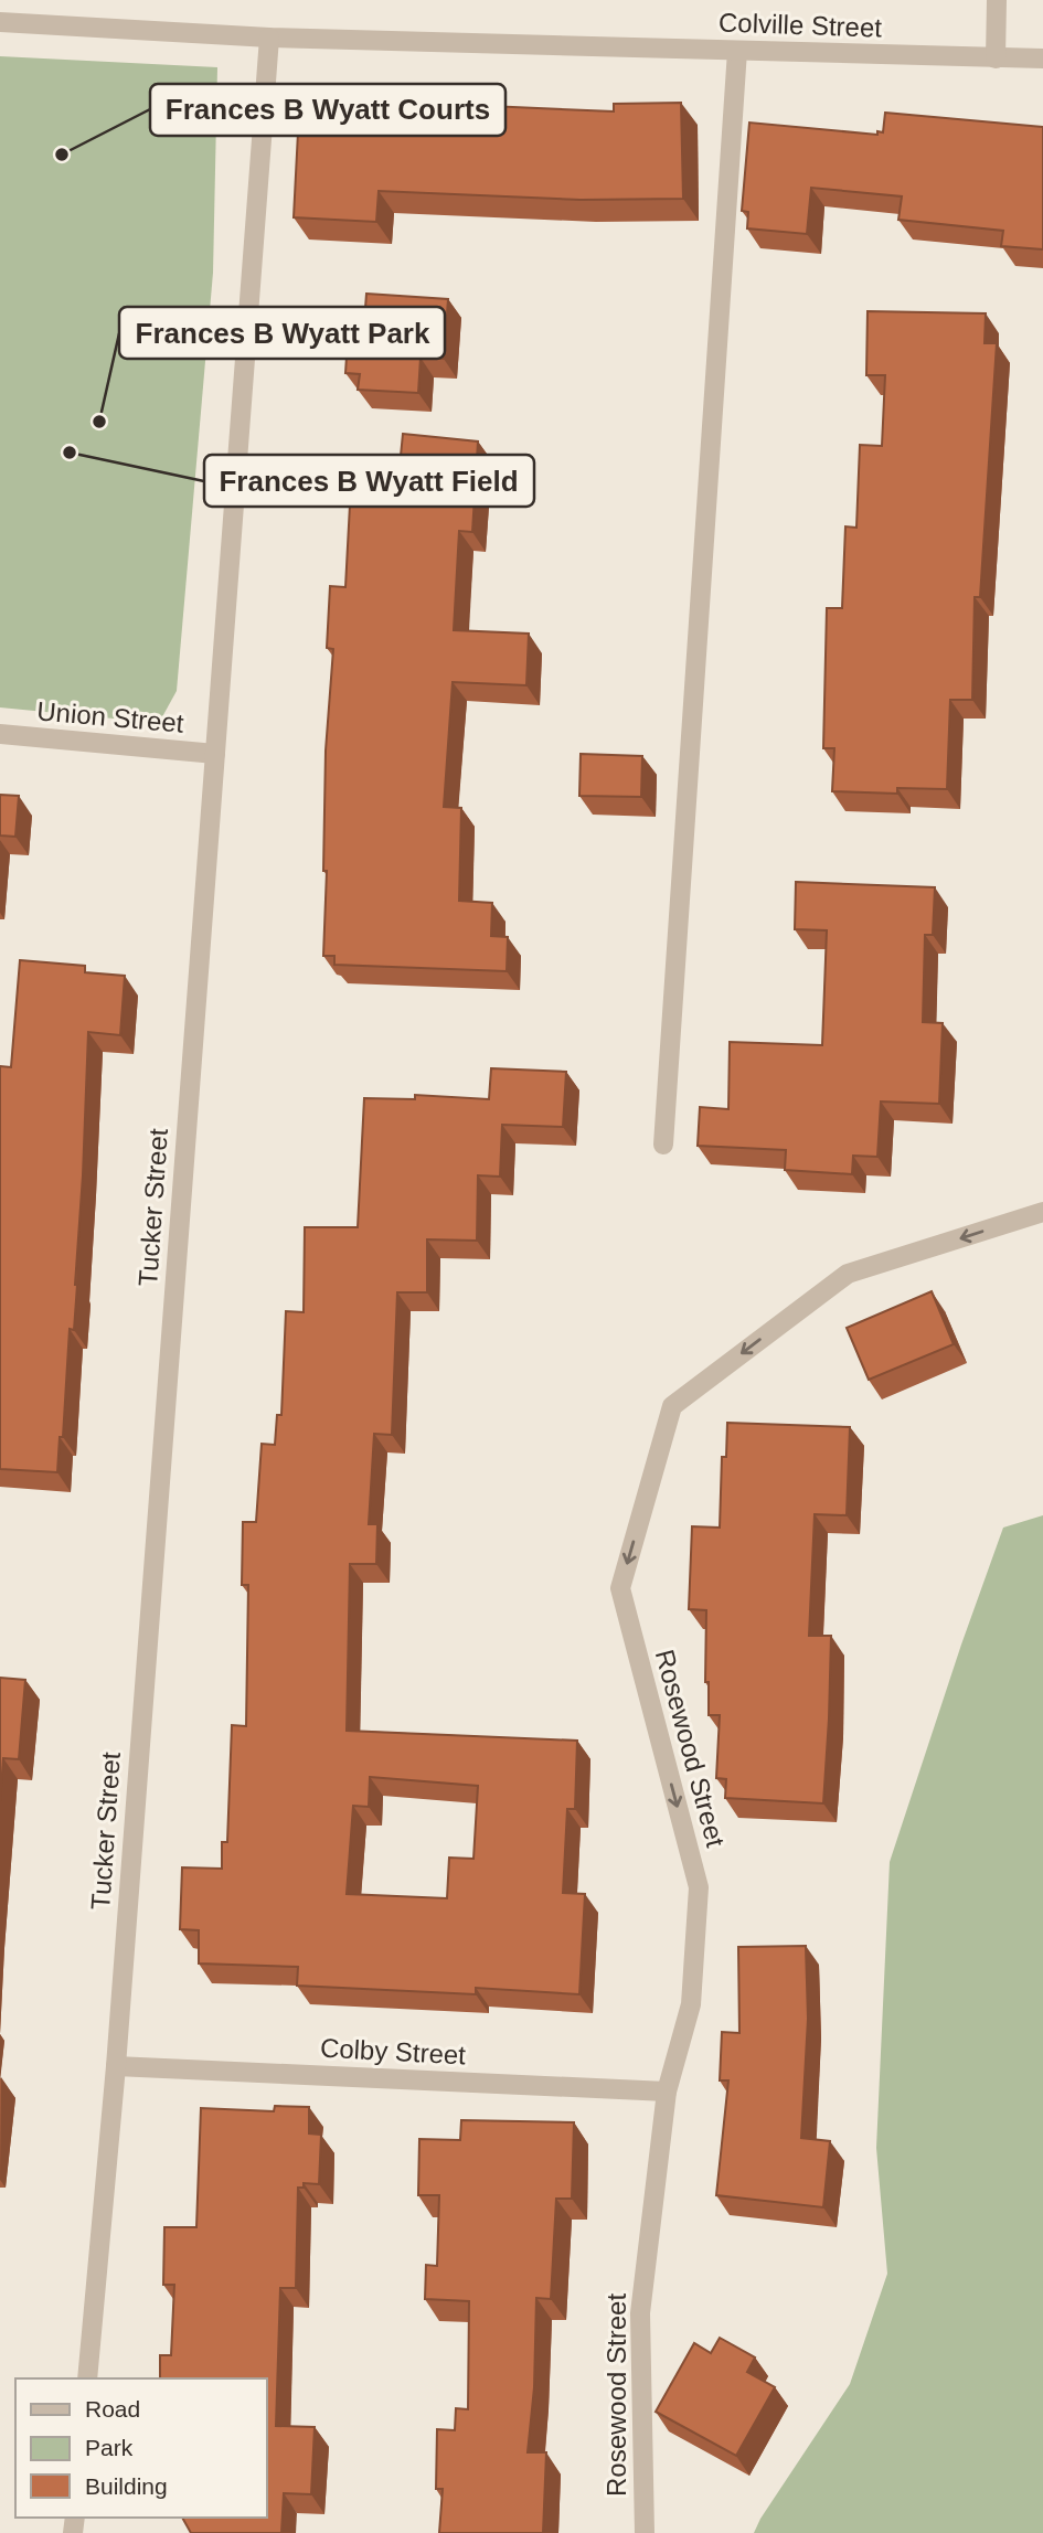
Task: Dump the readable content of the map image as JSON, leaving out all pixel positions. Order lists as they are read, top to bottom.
{
  "streets": {
    "street": [
      "Colville Street",
      "Union Street",
      "Tucker Street",
      "Rosewood Street",
      "Colby Street"
    ]
  },
  "crossings": [
    ["Colville Street", "Tucker Street"],
    ["Union Street", "Tucker Street"],
    ["Tucker Street", "Colby Street"],
    ["Rosewood Street", "Colby Street"]
  ],
  "one_way": ["Rosewood Street"],
  "places": ["Frances B Wyatt Courts", "Frances B Wyatt Park", "Frances B Wyatt Field"],
  "legend": ["Road", "Park", "Building"]
}
